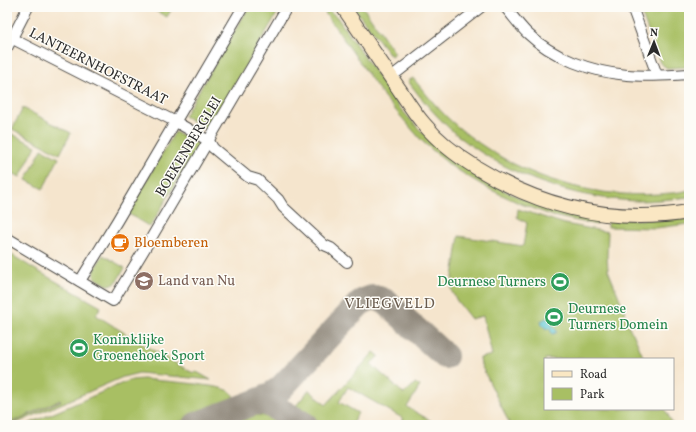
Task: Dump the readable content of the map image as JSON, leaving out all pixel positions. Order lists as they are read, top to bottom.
{
  "streets": {
    "street": ["LANTEERNHOFSTRAAT", "BOEKENBERGLEI"]
  },
  "crossings": [
    ["LANTEERNHOFSTRAAT", "BOEKENBERGLEI"]
  ],
  "districts": ["VLIEGVELD"],
  "places": {
    "cafe": ["Bloemberen"],
    "school or university": ["Land van Nu"],
    "sports": ["Deurnese Turners", "Deurnese Turners Domein", "Koninklijke Groenehoek Sport"]
  },
  "legend": ["Road", "Park"],
  "north": "top"
}
